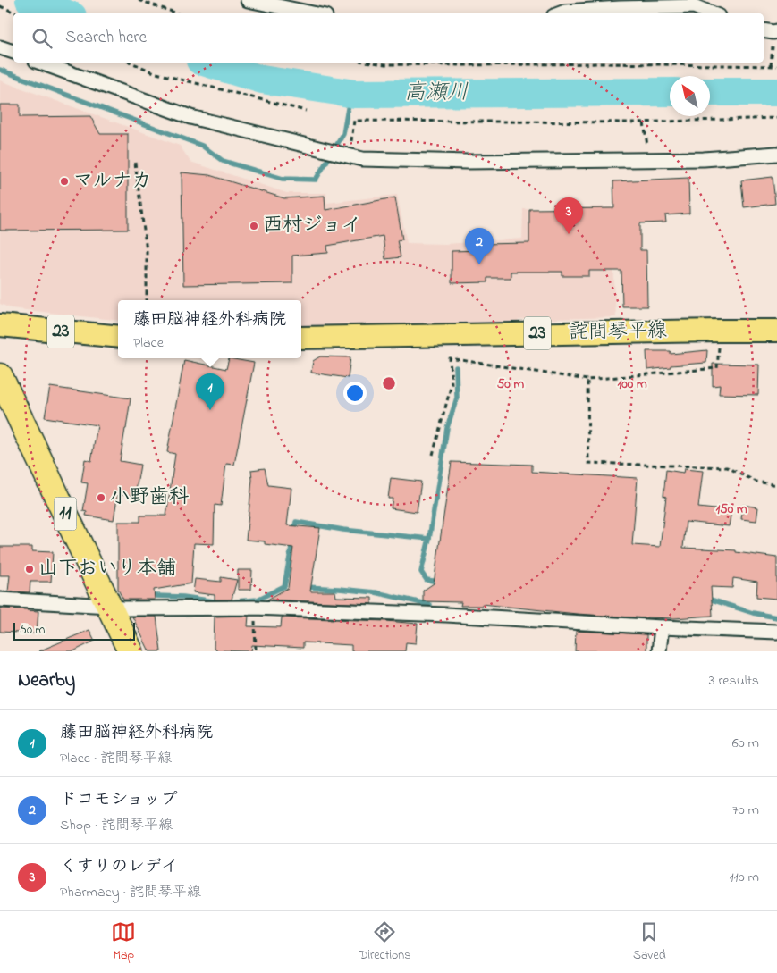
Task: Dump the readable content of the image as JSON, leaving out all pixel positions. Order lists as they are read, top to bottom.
{
  "streets": {
    "highway": ["11"],
    "main road": ["23", "詫間琴平線"]
  },
  "water": ["高瀬川"],
  "places": [
    "マルナカ",
    "西村ジョイ",
    "小野歯科",
    "山下おいり本舗"
  ],
  "scale_bar": "50 m",
  "north": "top left",
  "page": {
    "search": "Search here",
    "pins": ["3", "2", "1"],
    "popup": ["藤田脳神経外科病院", "Place"],
    "scale": "50 m",
    "heading": ["Nearby", "3 results"],
    "list": [
      {
        "mark": "1",
        "name": "藤田脳神経外科病院",
        "note": "Place · 詫間琴平線",
        "value": "60 m"
      },
      {
        "mark": "2",
        "name": "ドコモショップ",
        "note": "Shop · 詫間琴平線",
        "value": "70 m"
      },
      {
        "mark": "3",
        "name": "くすりのレデイ",
        "note": "Pharmacy · 詫間琴平線",
        "value": "110 m"
      }
    ],
    "nav": ["Map", "Directions", "Saved"]
  },
  "rings": ["50 m", "100 m", "150 m"]
}
